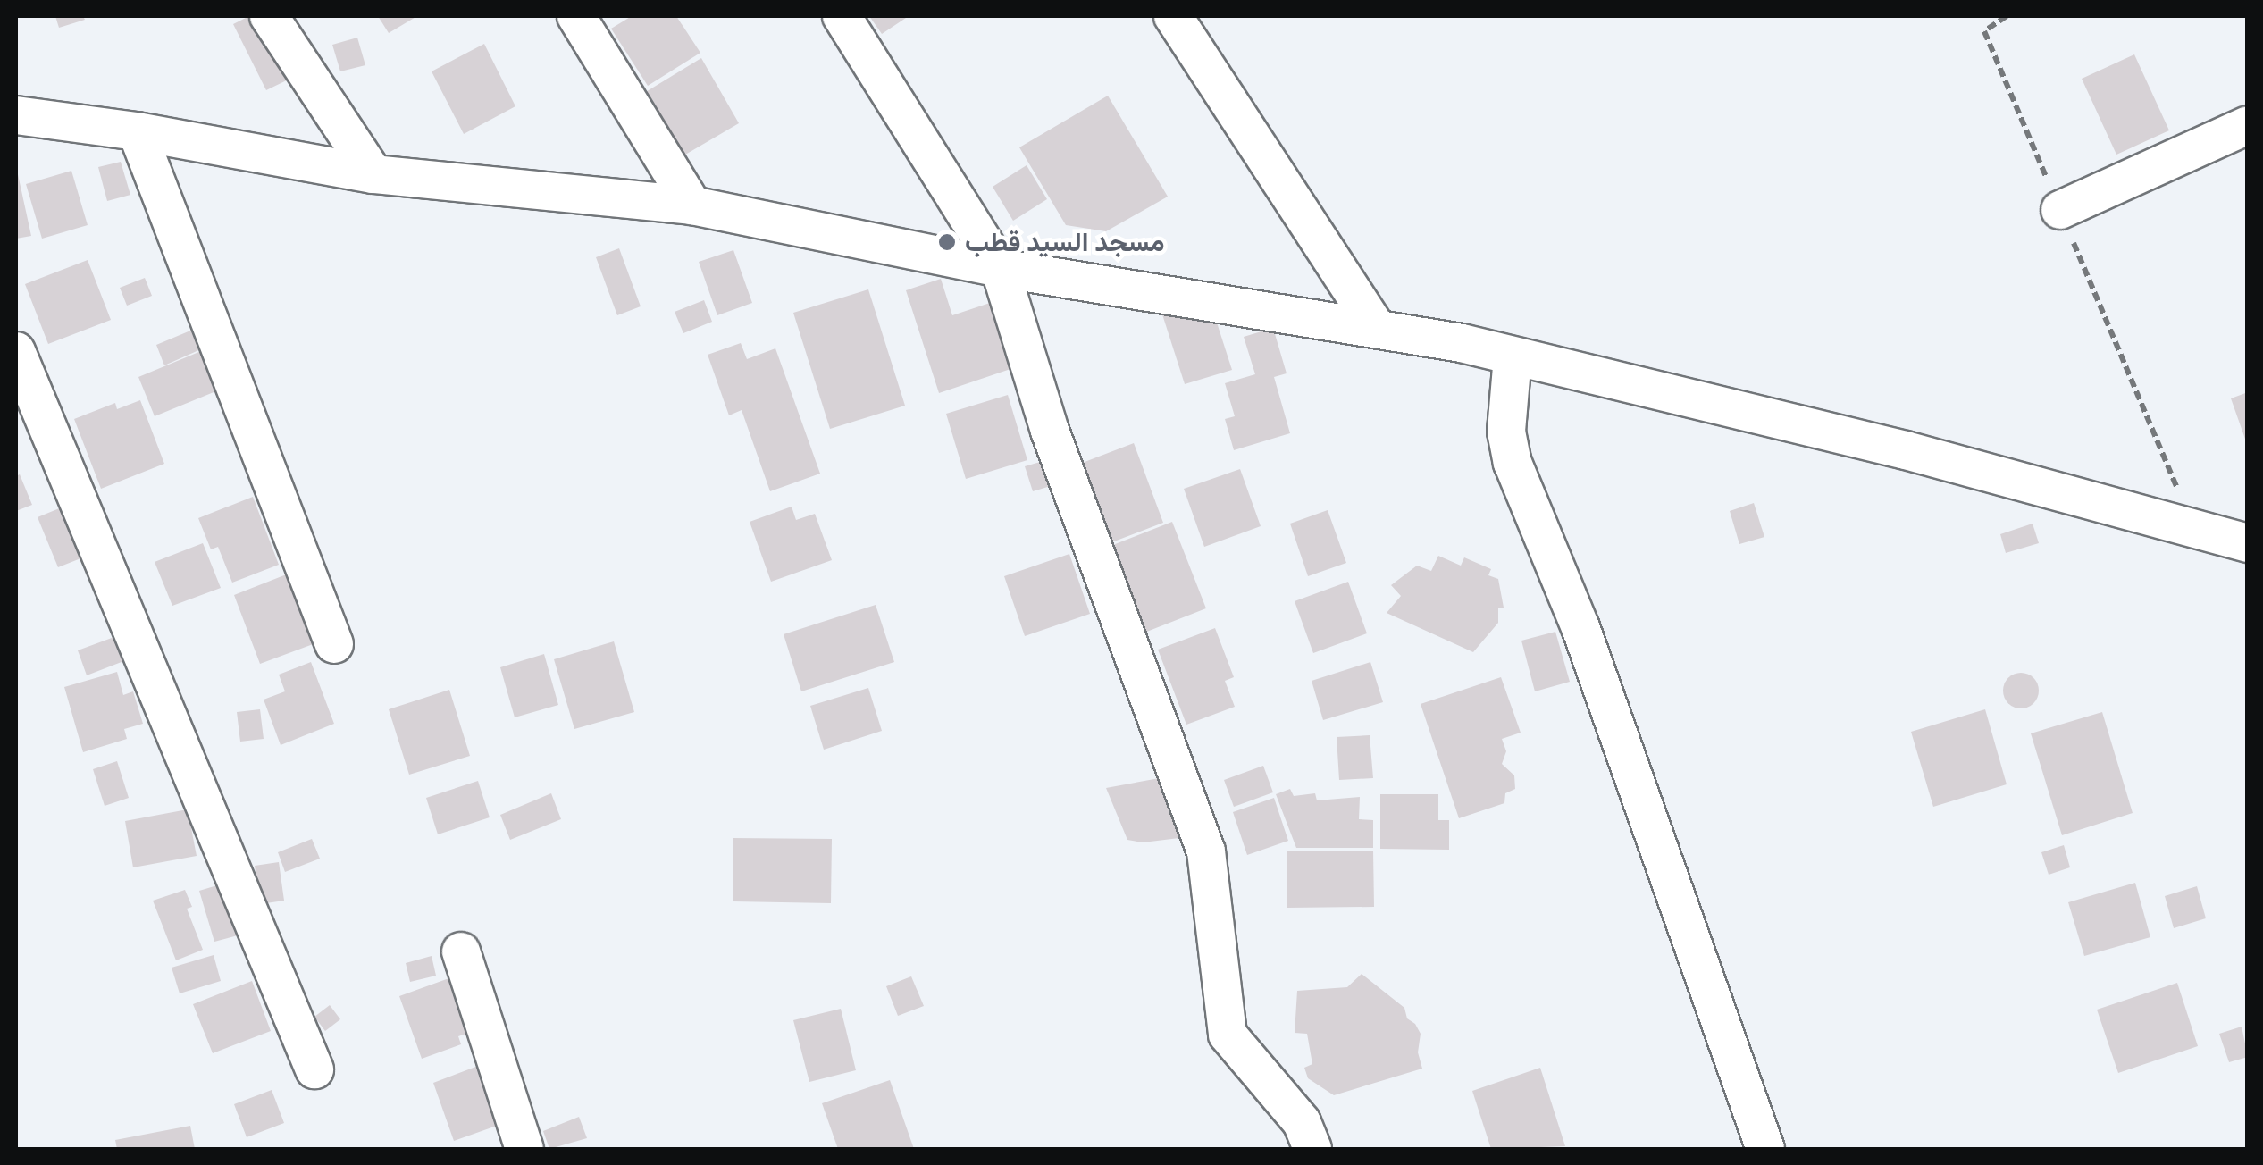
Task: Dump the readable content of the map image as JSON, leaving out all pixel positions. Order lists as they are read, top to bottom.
{
  "places": ["مسجد السيد قطب"]
}
